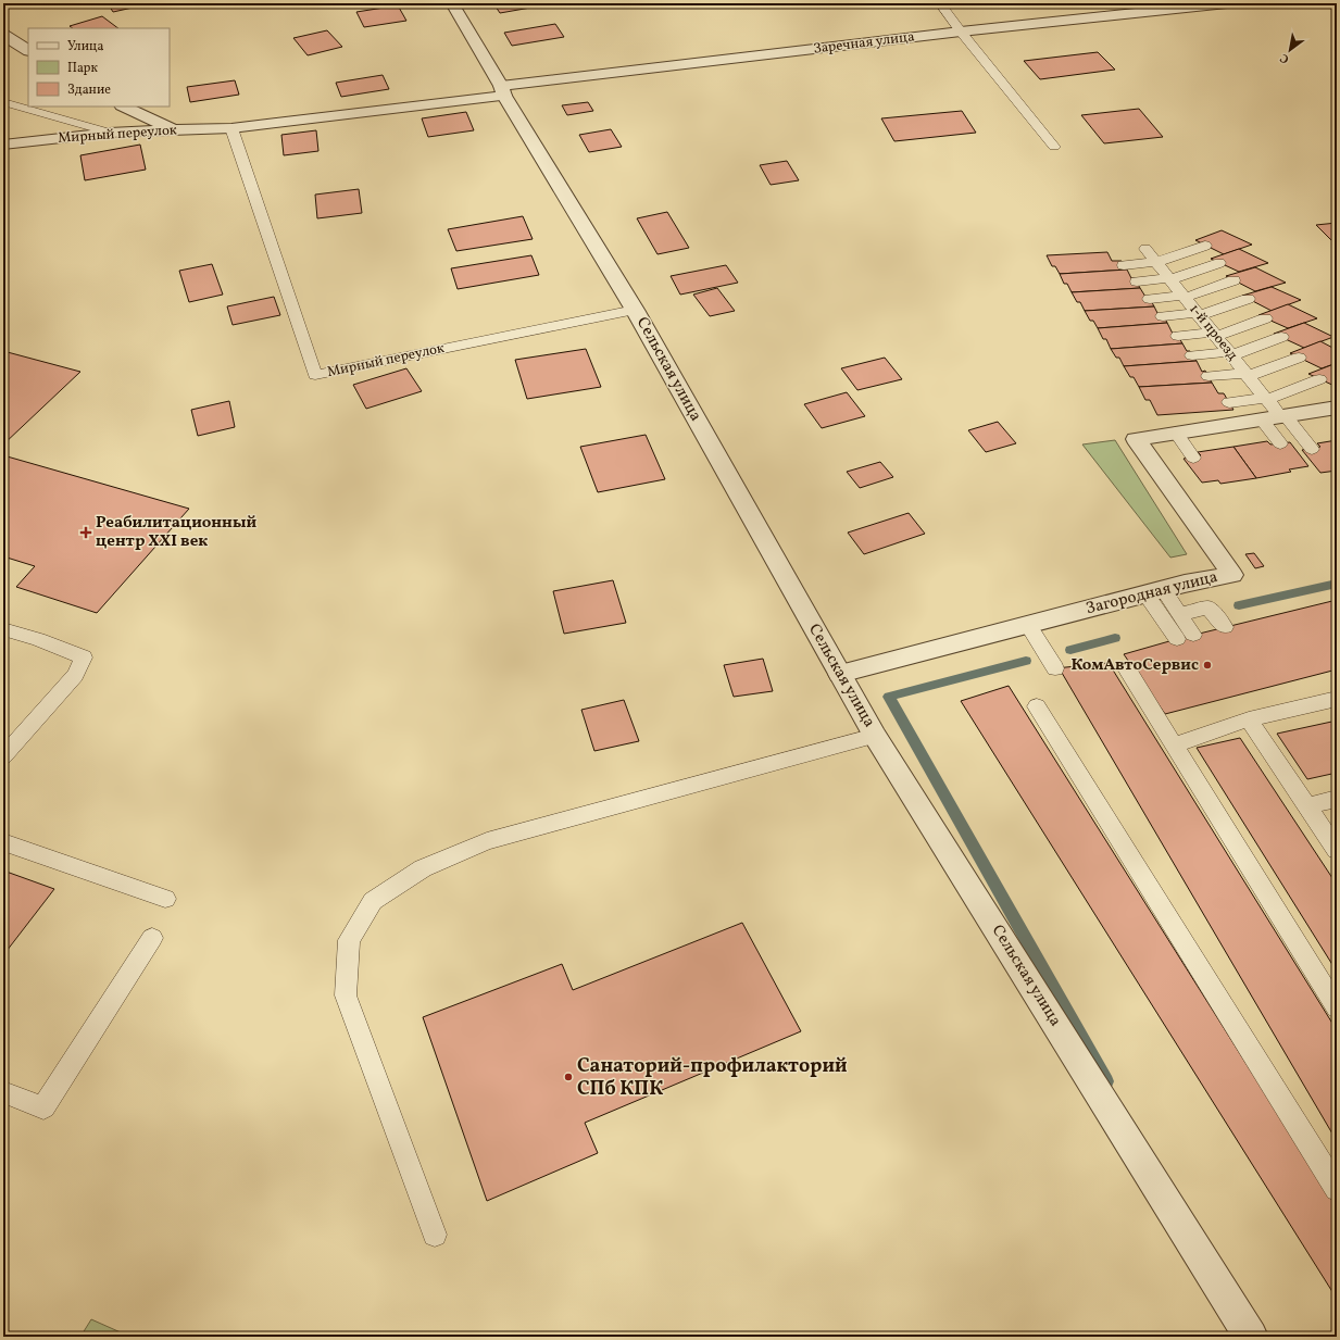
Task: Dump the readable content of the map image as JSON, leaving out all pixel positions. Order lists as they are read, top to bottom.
{
  "streets": {
    "street": [
      "Заречная улица",
      "Мирный переулок",
      "Сельская улица",
      "Загородная улица"
    ],
    "lane": ["1-й проезд"]
  },
  "crossings": [
    ["Заречная улица", "Мирный переулок"],
    ["Заречная улица", "Сельская улица"],
    ["Мирный переулок", "Сельская улица"],
    ["1-й проезд", "Загородная улица"],
    ["Сельская улица", "Загородная улица"]
  ],
  "places": {
    "health": ["Реабилитационный центр ХХI век"],
    "other": ["КомАвтоСервис", "Санаторий-профилакторий СПб КПК"]
  },
  "legend": ["Улица", "Парк", "Здание"],
  "north": "bottom left"
}
